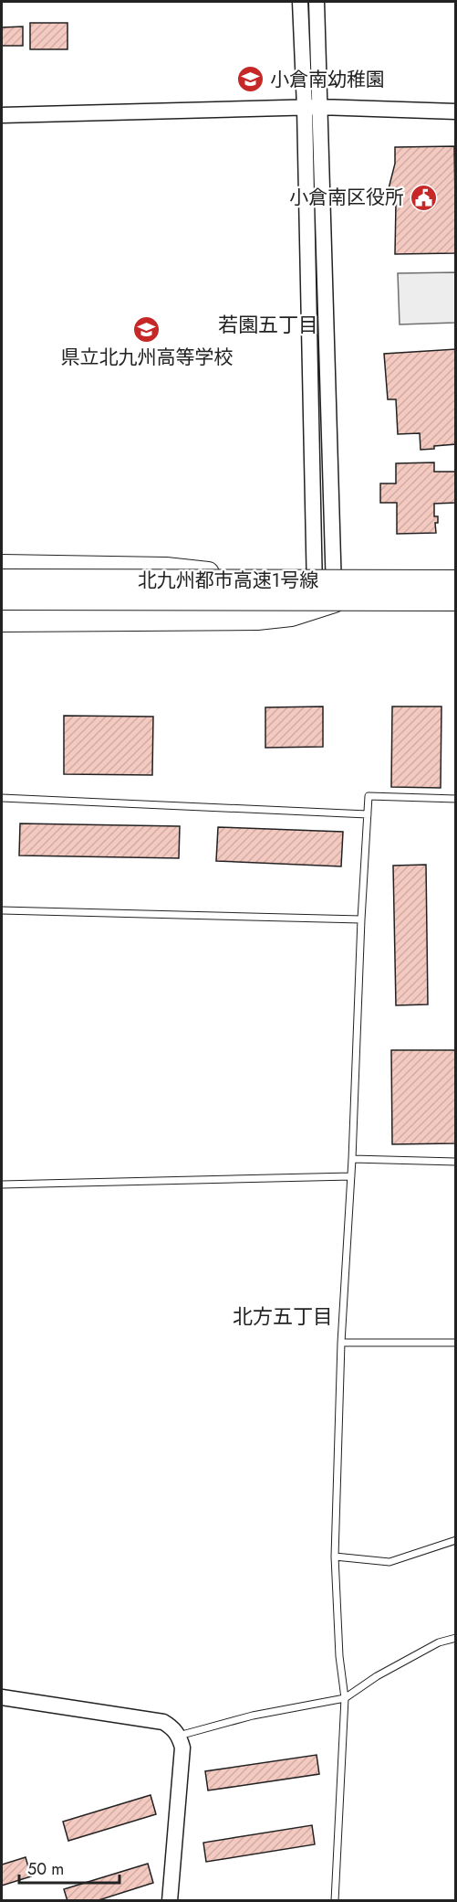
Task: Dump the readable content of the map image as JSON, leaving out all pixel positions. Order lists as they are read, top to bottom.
{
  "streets": {
    "highway": ["北九州都市高速1号線"]
  },
  "districts": ["若園五丁目", "北方五丁目"],
  "places": {
    "school or university": ["小倉南幼稚園", "県立北九州高等学校"],
    "public building": ["小倉南区役所"]
  },
  "scale_bar": "50 m"
}
